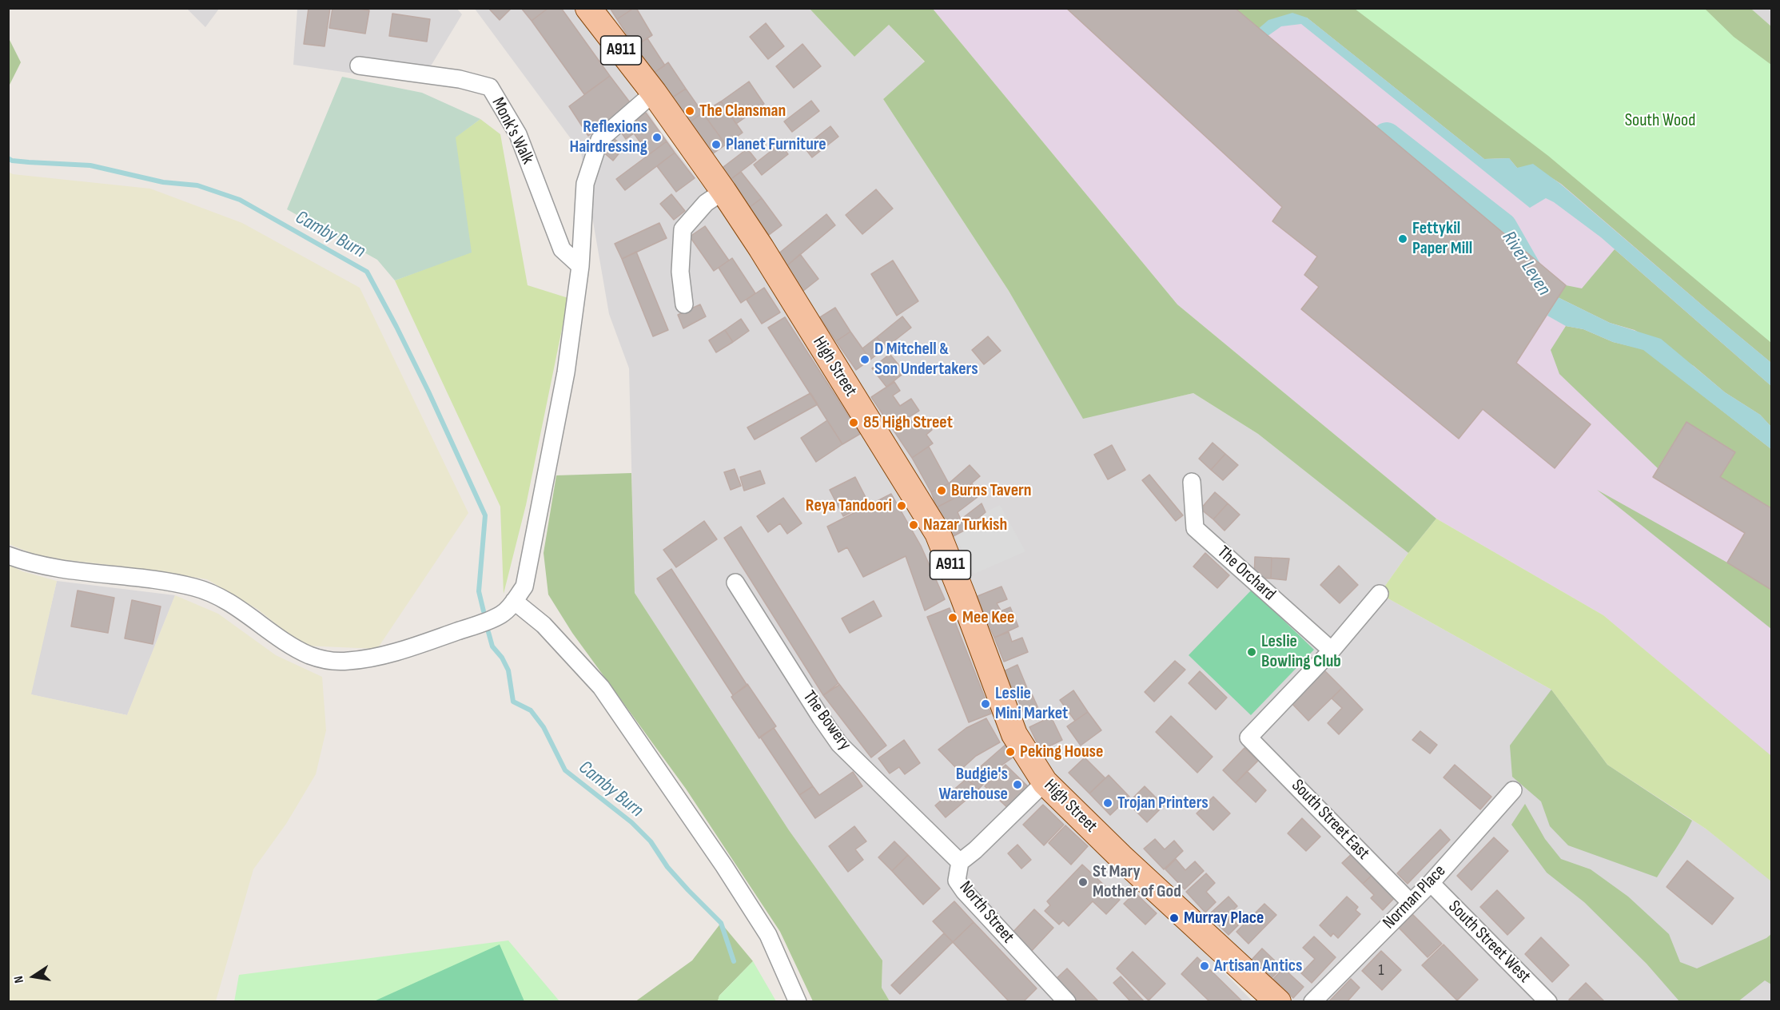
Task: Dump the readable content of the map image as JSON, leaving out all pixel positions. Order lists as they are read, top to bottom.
{
  "streets": {
    "main road": ["A911", "High Street"],
    "street": [
      "Monk's Walk",
      "The Orchard",
      "The Bowery",
      "South Street East",
      "Norman Place",
      "North Street",
      "South Street West"
    ]
  },
  "crossings": [
    ["A911", "High Street"],
    ["High Street", "North Street"],
    ["The Orchard", "South Street East"],
    ["The Bowery", "North Street"],
    ["South Street East", "Norman Place"],
    ["Norman Place", "South Street West"]
  ],
  "water": ["Camby Burn", "River Leven"],
  "parks": ["South Wood"],
  "places": [
    "The Clansman",
    "Reflexions Hairdressing",
    "Planet Furniture",
    "Fettykil Paper Mill",
    "D Mitchell & Son Undertakers",
    "85 High Street",
    "Burns Tavern",
    "Reya Tandoori",
    "Nazar Turkish",
    "Mee Kee",
    "Leslie Bowling Club",
    "Leslie Mini Market",
    "Peking House",
    "Budgie's Warehouse",
    "Trojan Printers",
    "St Mary Mother of God",
    "Murray Place",
    "Artisan Antics"
  ],
  "house_numbers": ["1"],
  "north": "left"
}
